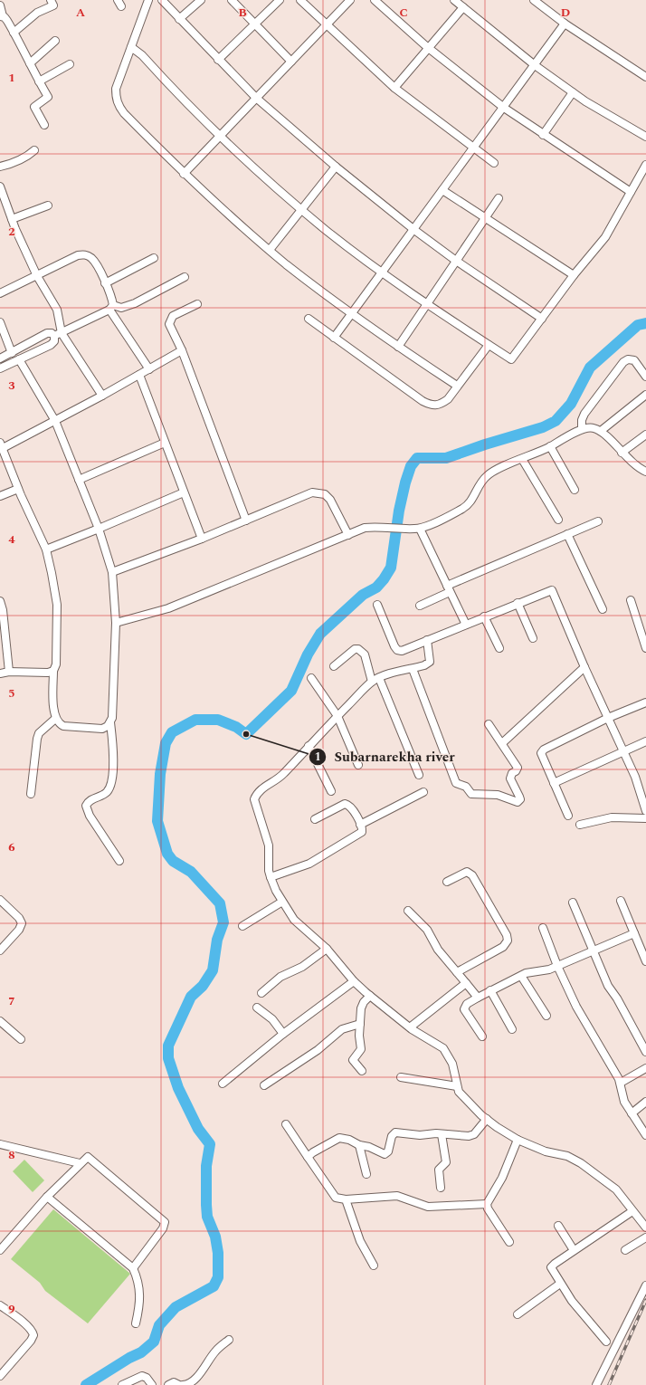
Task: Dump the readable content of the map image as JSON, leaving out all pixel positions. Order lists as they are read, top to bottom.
{
  "places": ["Subarnarekha river"],
  "grid": {
    "columns": [
      "A",
      "B",
      "C",
      "D"
    ],
    "rows": [
      "1",
      "2",
      "3",
      "4",
      "5",
      "6",
      "7",
      "8",
      "9"
    ]
  }
}
